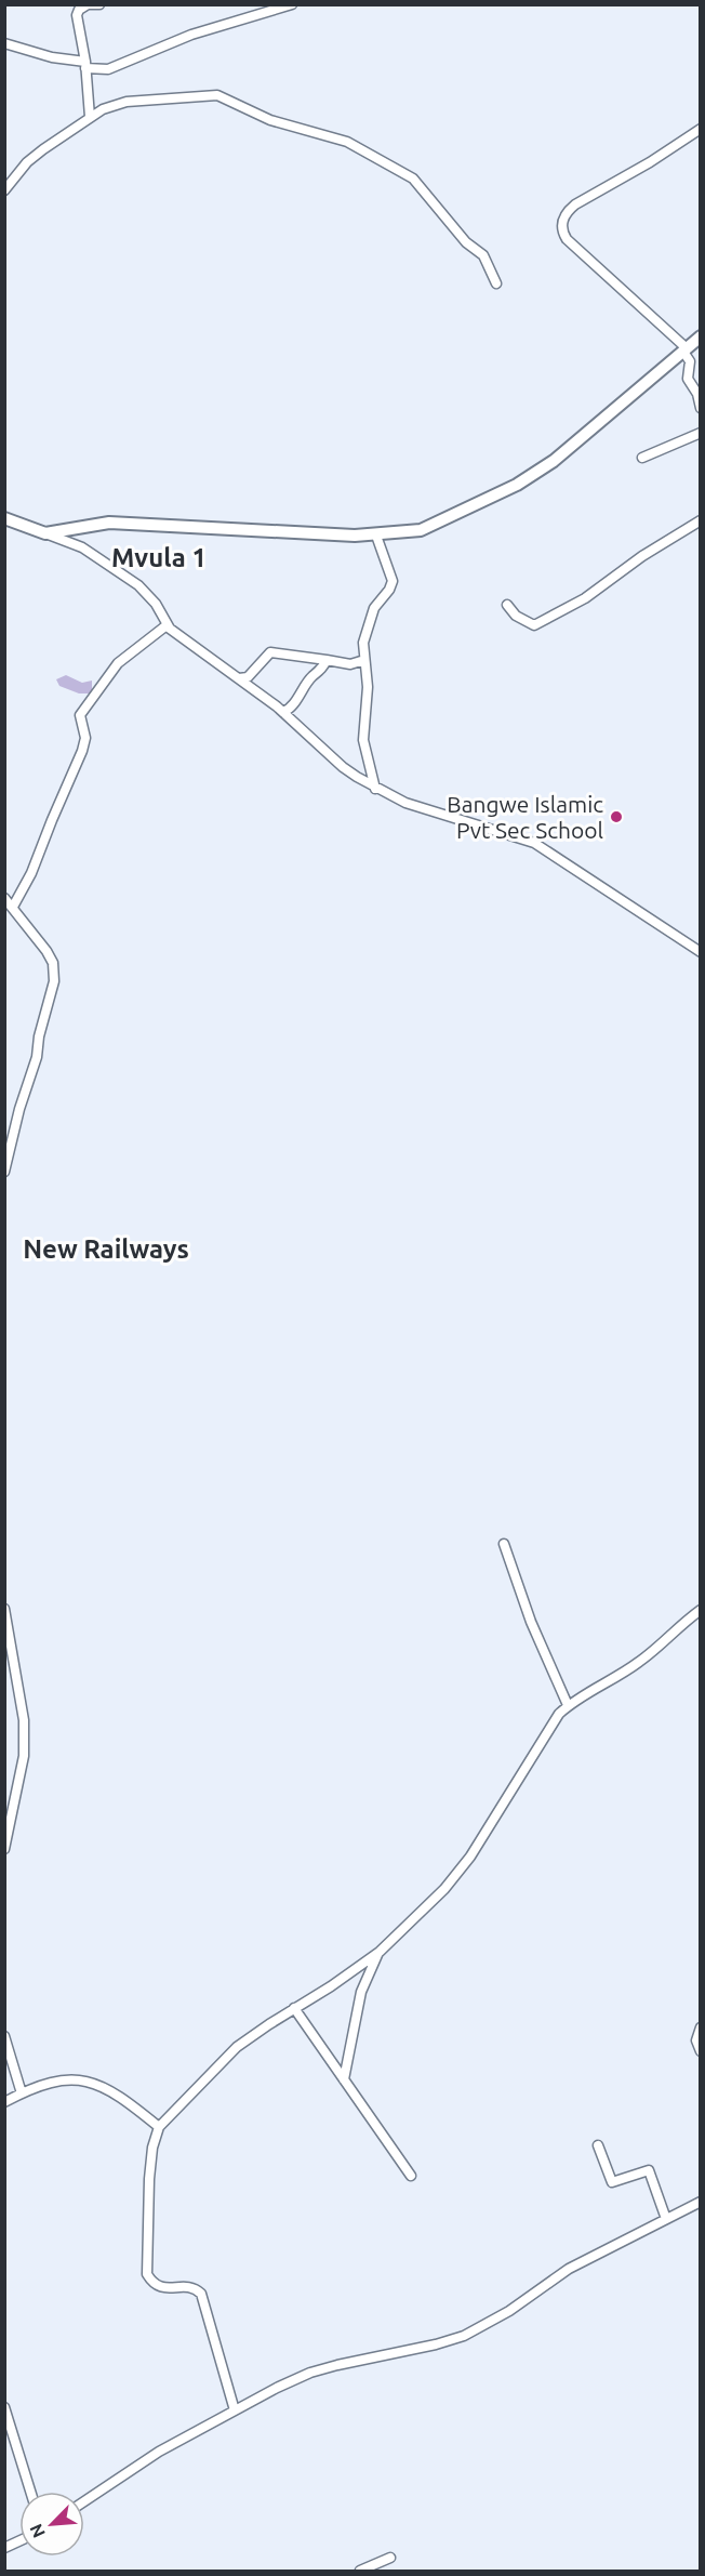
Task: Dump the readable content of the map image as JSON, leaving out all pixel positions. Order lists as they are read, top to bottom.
{
  "districts": ["Mvula 1", "New Railways"],
  "places": ["Bangwe Islamic Pvt Sec School"],
  "north": "bottom left"
}
